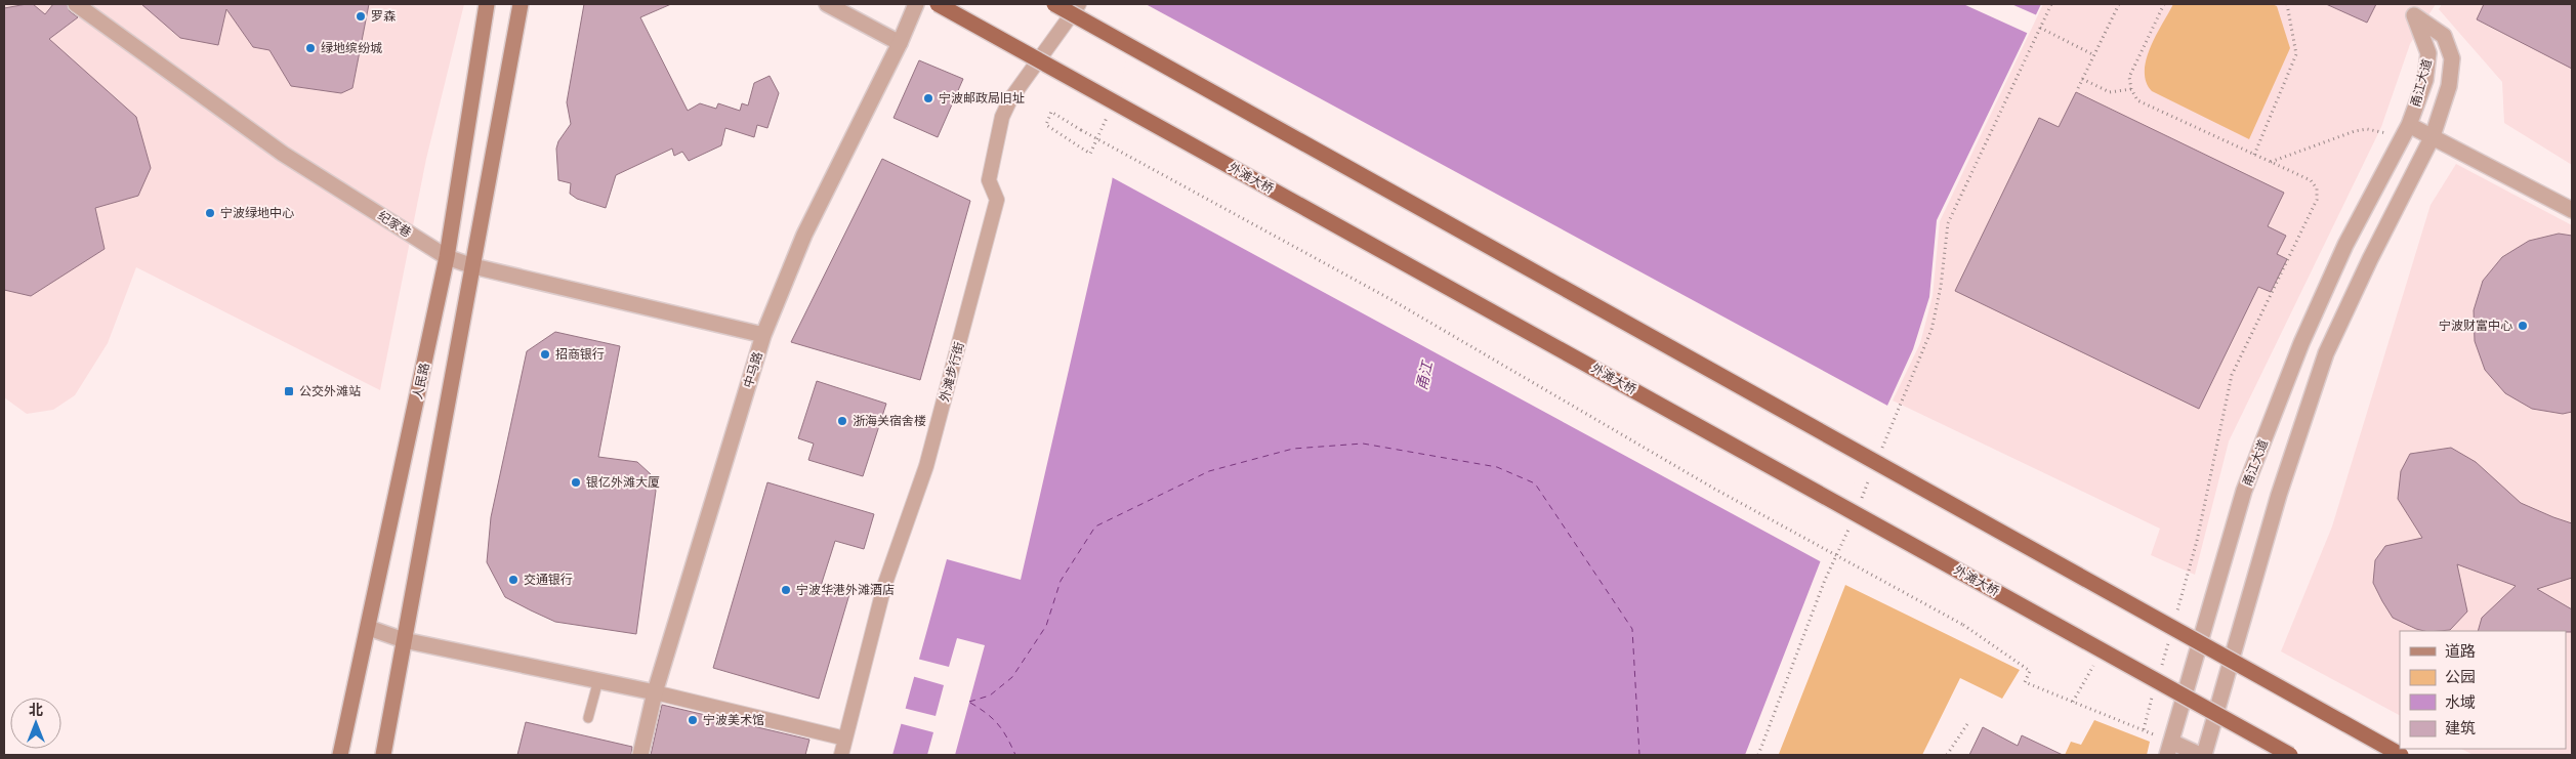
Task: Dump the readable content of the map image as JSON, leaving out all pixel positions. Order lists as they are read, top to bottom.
{
  "streets": {
    "main road": ["外滩大桥", "人民路"],
    "street": [
      "甬江大道",
      "纪家巷",
      "中马路",
      "外滩步行街"
    ]
  },
  "crossings": [
    ["纪家巷", "中马路"],
    ["纪家巷", "人民路"]
  ],
  "water": ["甬江"],
  "places": {
    "other": [
      "罗森",
      "绿地缤纷城",
      "宁波邮政局旧址",
      "宁波绿地中心",
      "宁波财富中心",
      "招商银行",
      "浙海关宿舍楼",
      "银亿外滩大厦",
      "交通银行",
      "宁波华港外滩酒店",
      "宁波美术馆"
    ],
    "transit": ["公交外滩站"]
  },
  "legend": [
    "道路",
    "公园",
    "水域",
    "建筑"
  ],
  "north": "top"
}
